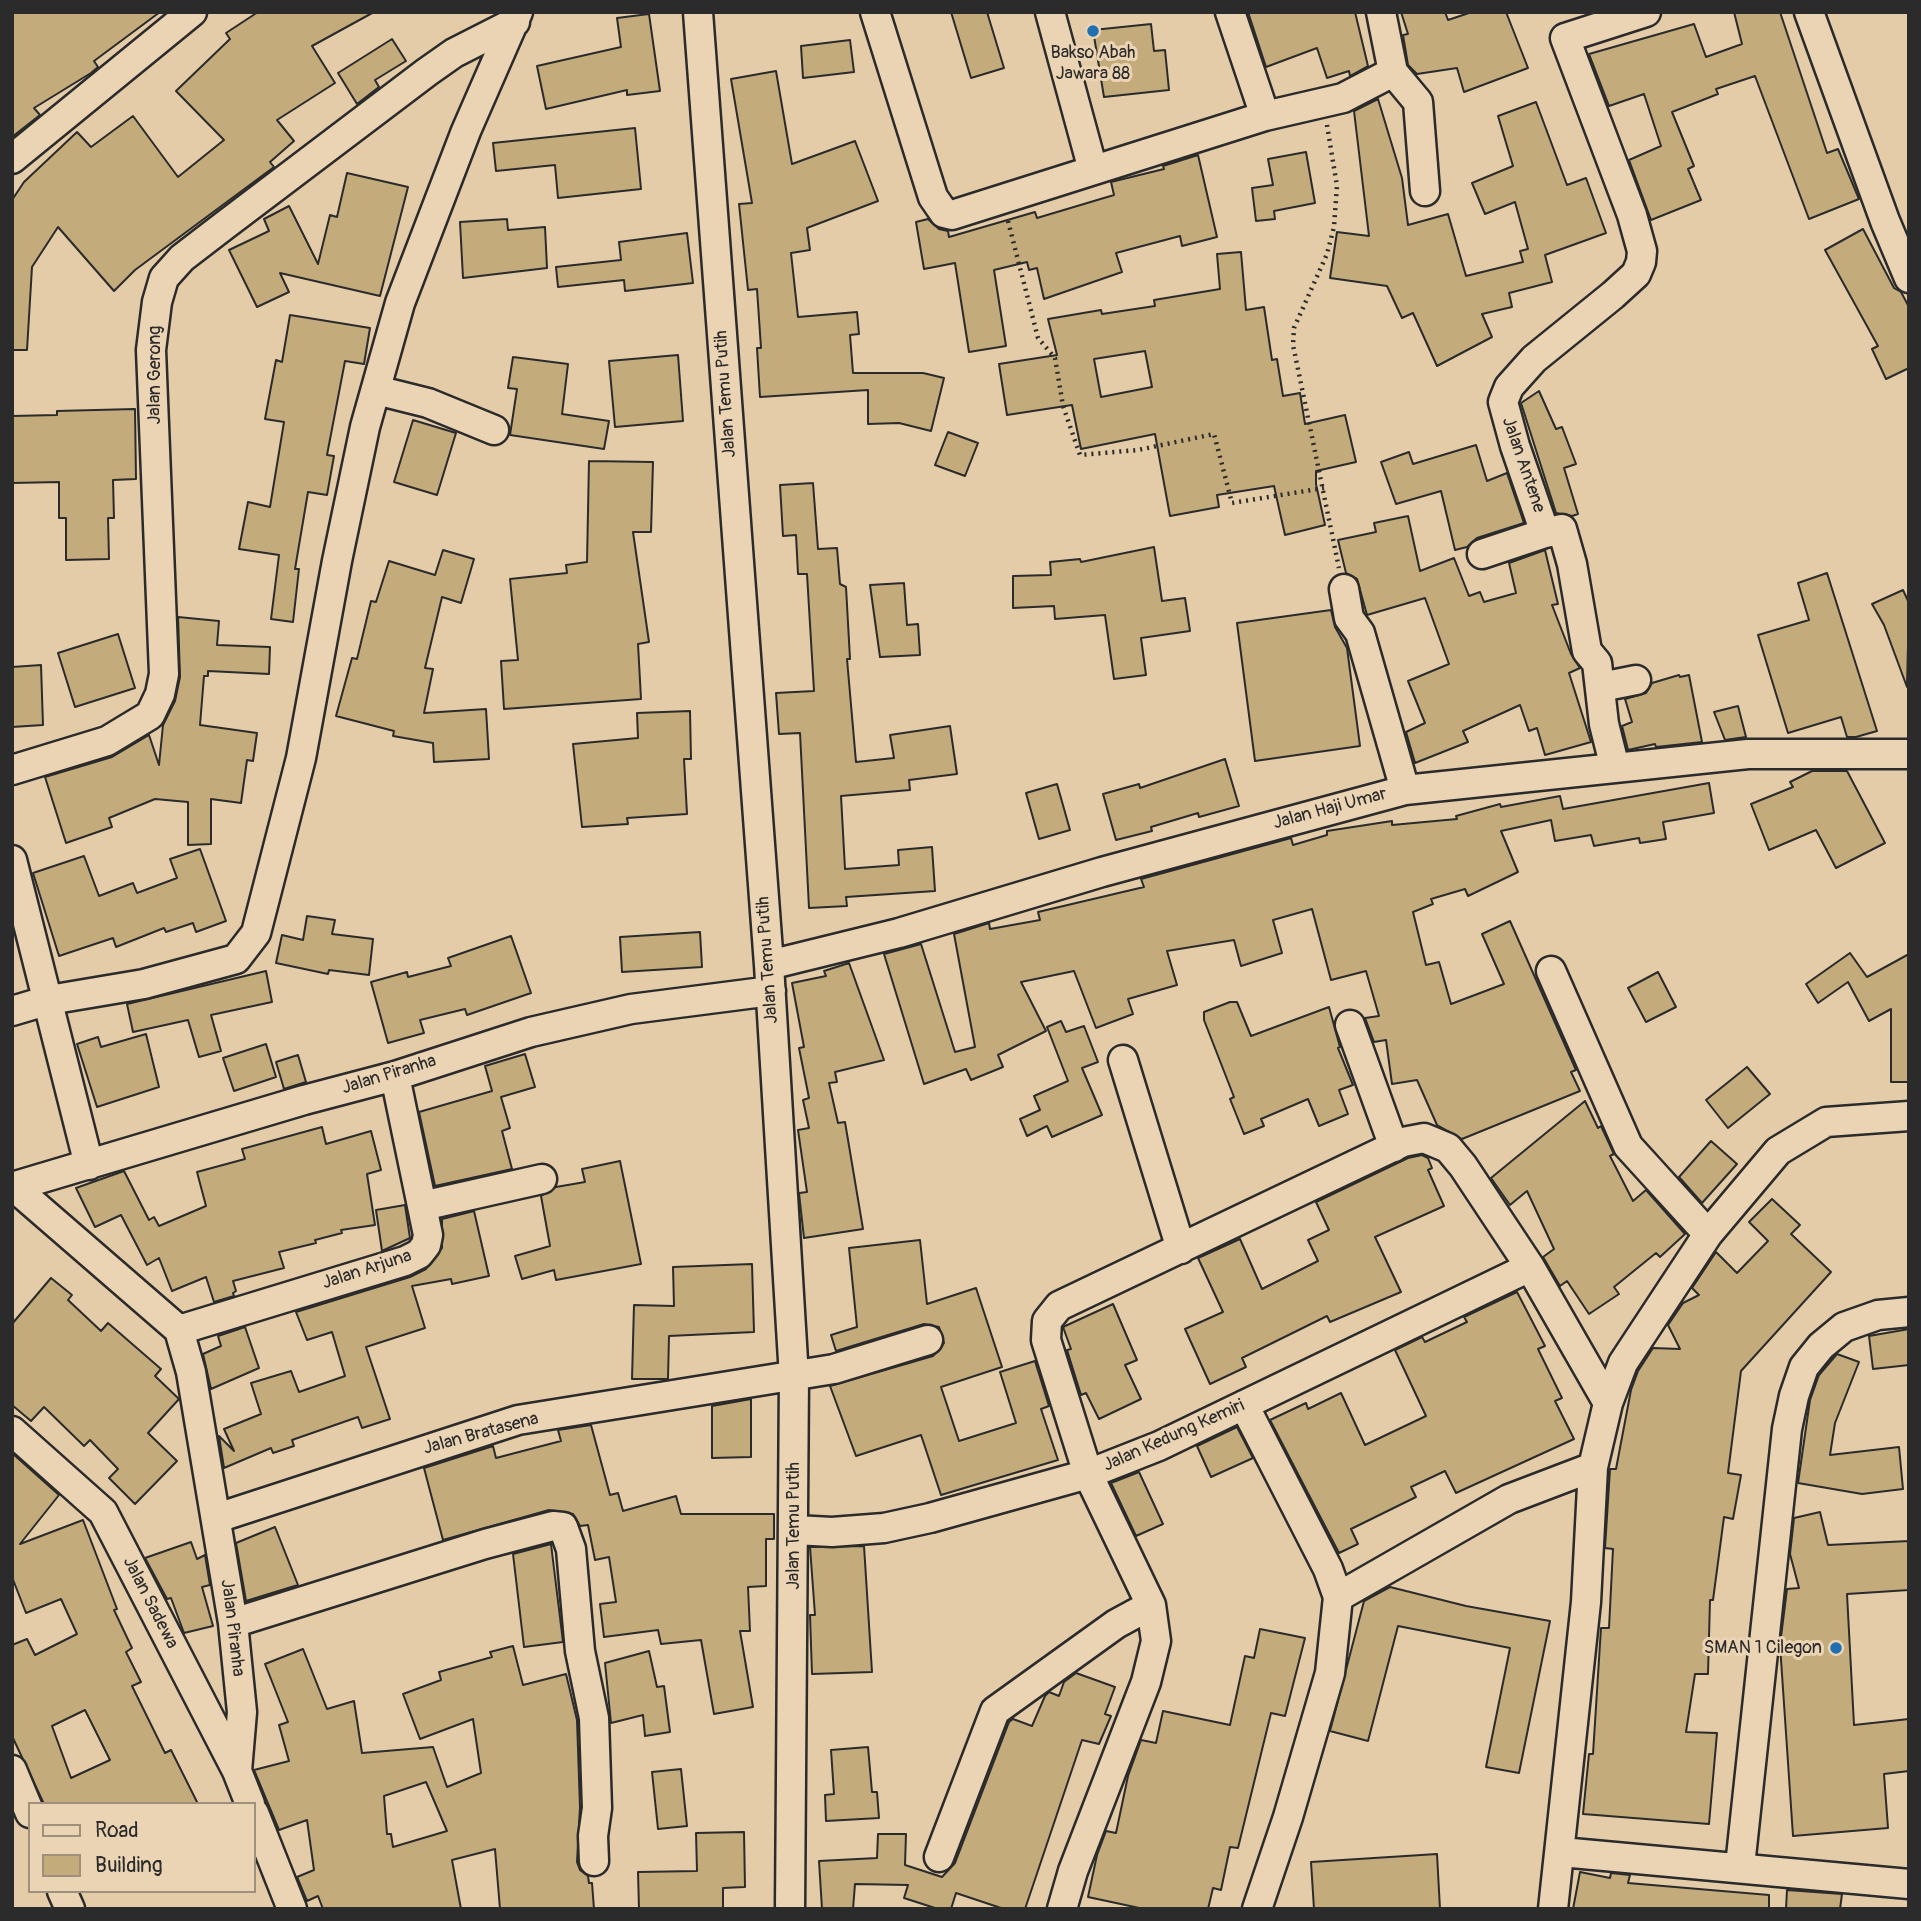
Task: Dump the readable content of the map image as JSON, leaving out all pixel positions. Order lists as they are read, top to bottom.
{
  "streets": {
    "street": [
      "Jalan Gerong",
      "Jalan Temu Putih",
      "Jalan Antene",
      "Jalan Haji Umar",
      "Jalan Piranha",
      "Jalan Arjuna",
      "Jalan Bratasena",
      "Jalan Kedung Kemiri",
      "Jalan Sadewa"
    ]
  },
  "crossings": [
    ["Jalan Temu Putih", "Jalan Haji Umar"],
    ["Jalan Temu Putih", "Jalan Piranha"],
    ["Jalan Temu Putih", "Jalan Bratasena"],
    ["Jalan Temu Putih", "Jalan Kedung Kemiri"],
    ["Jalan Antene", "Jalan Haji Umar"],
    ["Jalan Haji Umar", "Jalan Piranha"],
    ["Jalan Piranha", "Jalan Arjuna"],
    ["Jalan Piranha", "Jalan Bratasena"],
    ["Jalan Piranha", "Jalan Sadewa"]
  ],
  "places": ["Bakso Abah Jawara 88", "SMAN 1 Cilegon"],
  "legend": ["Road", "Building"]
}
